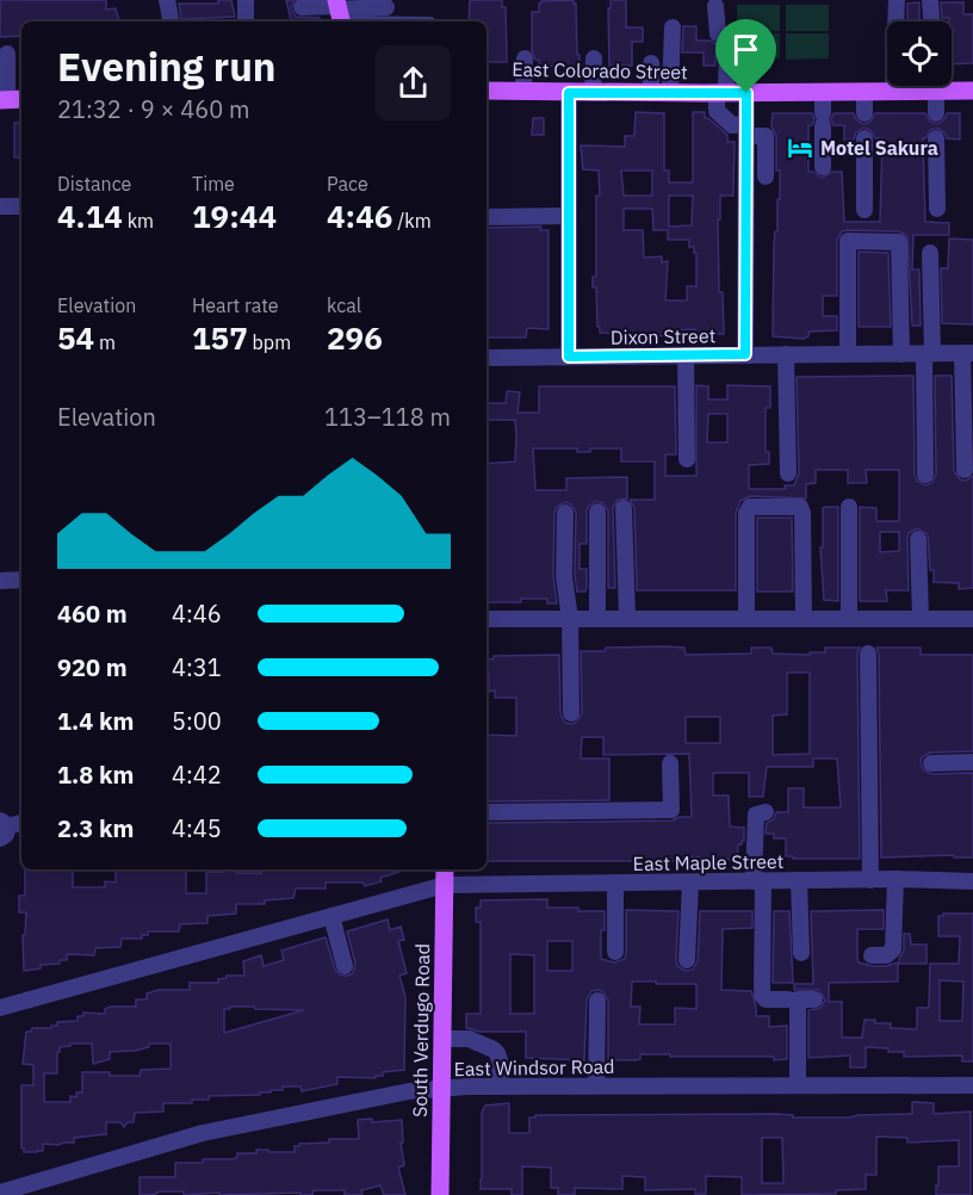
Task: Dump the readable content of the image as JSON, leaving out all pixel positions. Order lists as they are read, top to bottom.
{
  "streets": {
    "main road": ["East Colorado Street", "South Verdugo Road"],
    "street": ["Dixon Street", "East Maple Street", "East Windsor Road"]
  },
  "crossings": [
    ["East Maple Street", "South Verdugo Road"],
    ["South Verdugo Road", "East Windsor Road"]
  ],
  "places": {
    "hotel": ["Motel Sakura"]
  },
  "page": {
    "heading": ["Evening run", "21:32 · 9 × 460 m"],
    "stats": [
      ["Distance", "4.14 km"],
      ["Time", "19:44"],
      ["Pace", "4:46 /km"],
      ["Elevation", "54 m"],
      ["Heart rate", "157 bpm"],
      ["kcal", "296"]
    ],
    "chart": ["Elevation", "113–118 m"],
    "list": [
      {
        "name": "460 m",
        "note": "4:46"
      },
      {
        "name": "920 m",
        "note": "4:31"
      },
      {
        "name": "1.4 km",
        "note": "5:00"
      },
      {
        "name": "1.8 km",
        "note": "4:42"
      },
      {
        "name": "2.3 km",
        "note": "4:45"
      }
    ]
  }
}
